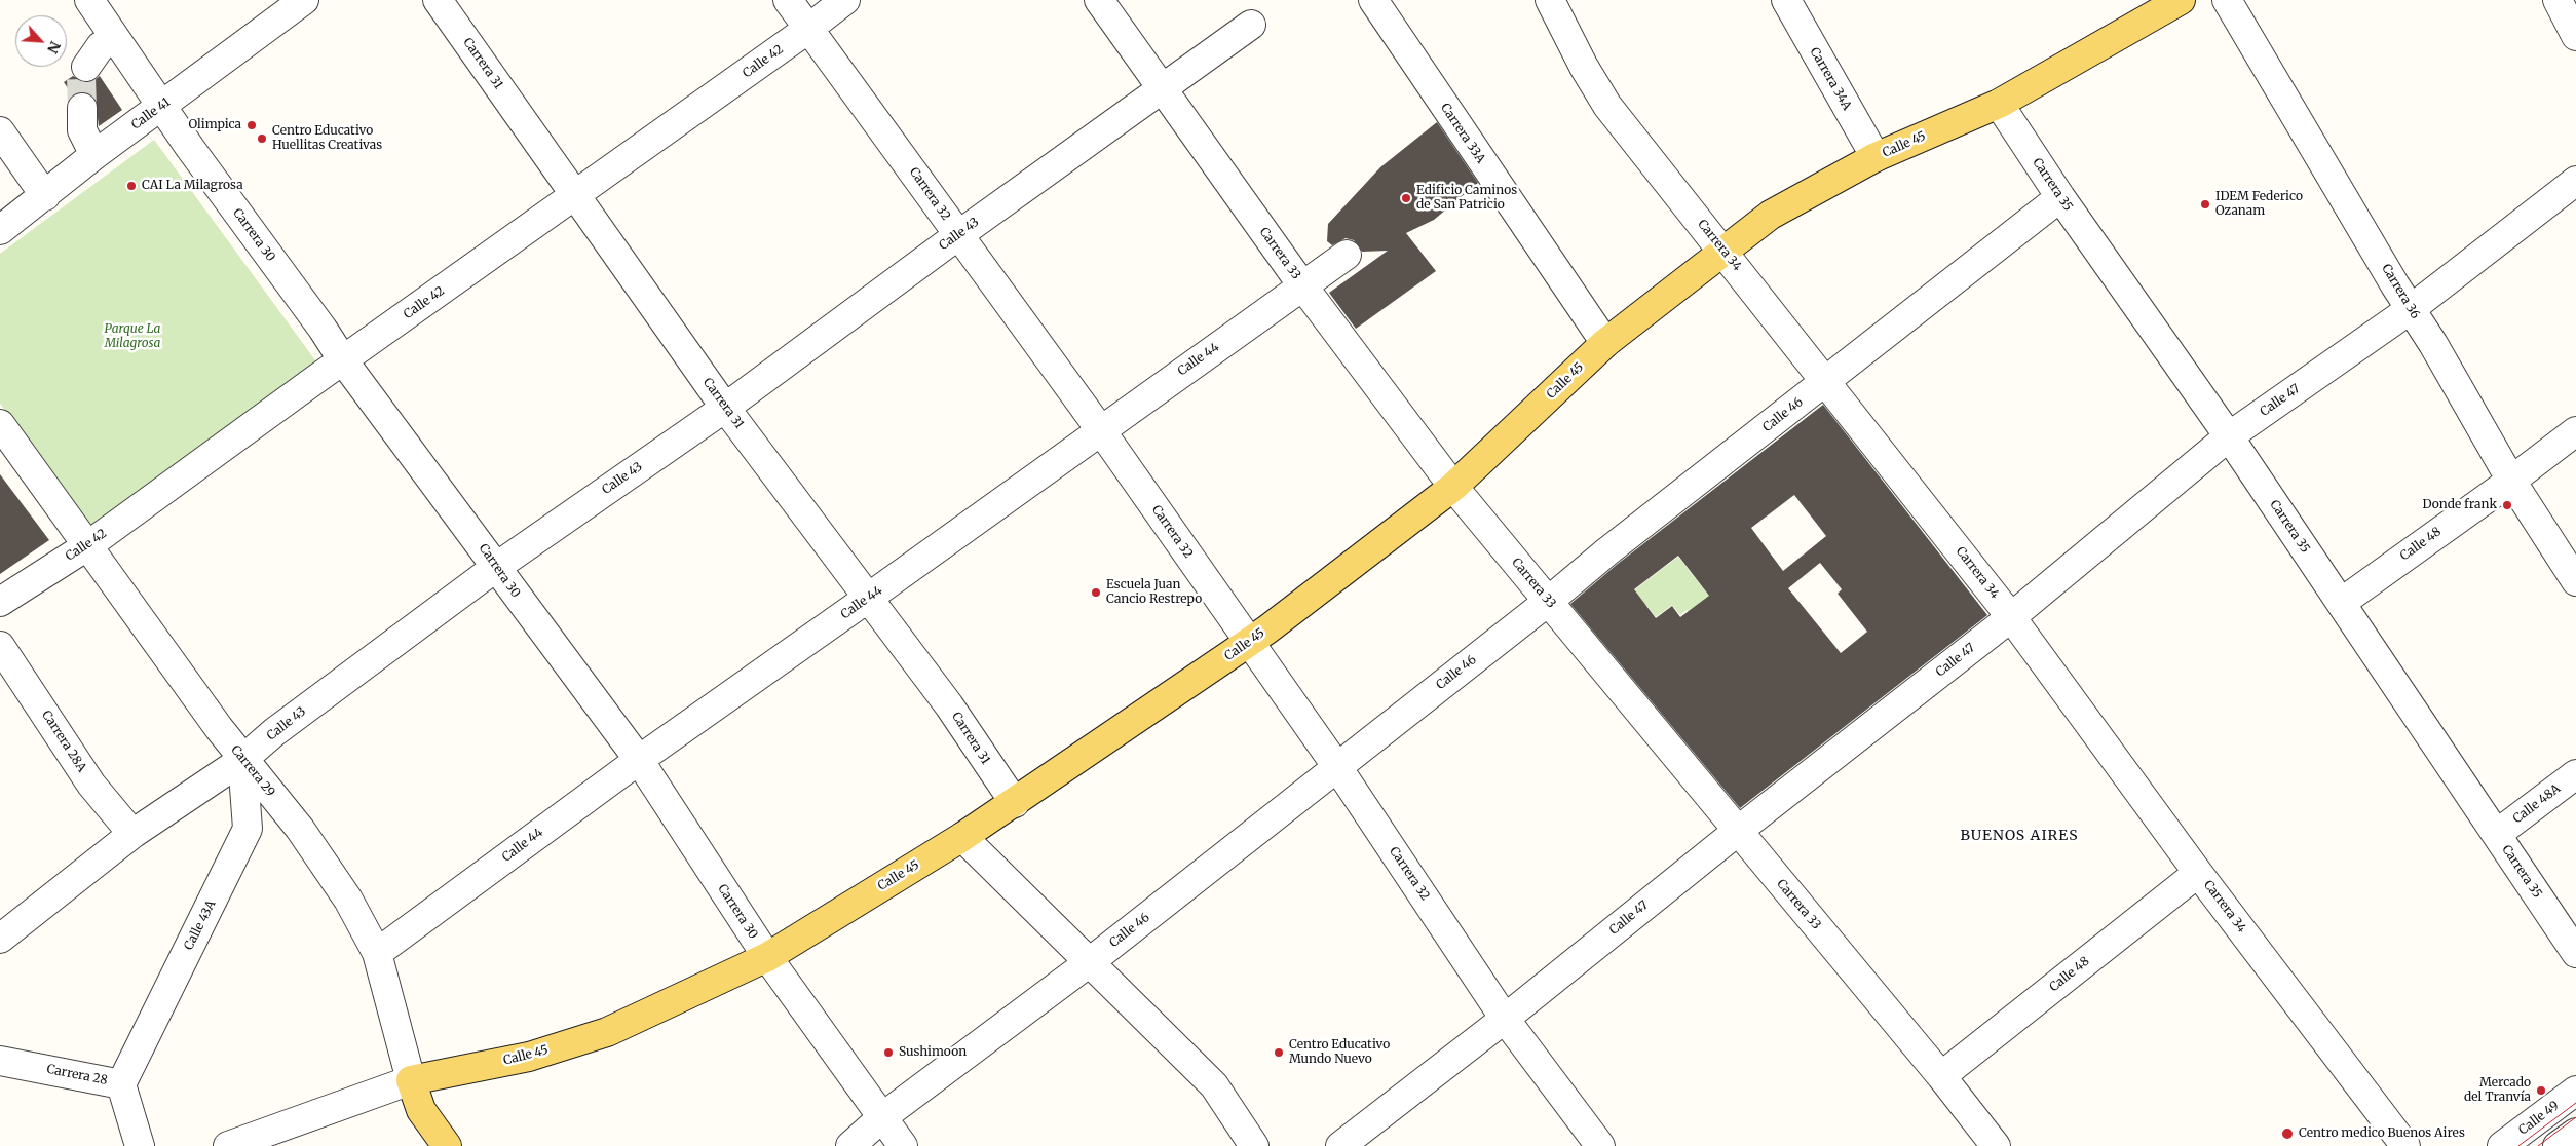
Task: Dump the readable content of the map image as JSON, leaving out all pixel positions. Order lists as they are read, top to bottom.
{
  "streets": {
    "main road": ["Calle 45", "Carrera 29"],
    "street": [
      "Calle 42",
      "Carrera 31",
      "Carrera 34A",
      "Calle 41",
      "Carrera 33A",
      "Carrera 35",
      "Carrera 32",
      "Calle 43",
      "Carrera 30",
      "Carrera 34",
      "Carrera 33",
      "Carrera 36",
      "Calle 44",
      "Calle 47",
      "Calle 46",
      "Calle 48",
      "Carrera 28A",
      "Calle 48A",
      "Calle 43A",
      "Carrera 28",
      "Calle 49"
    ]
  },
  "crossings": [
    ["Calle 42", "Carrera 31"],
    ["Calle 42", "Carrera 32"],
    ["Calle 42", "Carrera 30"],
    ["Calle 42", "Carrera 29"],
    ["Carrera 31", "Calle 45"],
    ["Carrera 31", "Calle 43"],
    ["Carrera 31", "Calle 44"],
    ["Carrera 34A", "Calle 45"],
    ["Calle 41", "Carrera 30"],
    ["Carrera 33A", "Calle 45"],
    ["Calle 45", "Carrera 35"],
    ["Calle 45", "Carrera 32"],
    ["Calle 45", "Carrera 30"],
    ["Calle 45", "Carrera 34"],
    ["Calle 45", "Carrera 33"],
    ["Calle 45", "Carrera 29"],
    ["Carrera 35", "Calle 47"],
    ["Carrera 35", "Calle 46"],
    ["Carrera 35", "Calle 48"],
    ["Carrera 35", "Calle 48A"],
    ["Carrera 32", "Calle 43"],
    ["Carrera 32", "Calle 44"],
    ["Carrera 32", "Calle 47"],
    ["Carrera 32", "Calle 46"],
    ["Calle 43", "Carrera 30"],
    ["Calle 43", "Carrera 33"],
    ["Calle 43", "Carrera 28A"],
    ["Calle 43", "Carrera 29"],
    ["Calle 43", "Calle 43A"],
    ["Carrera 30", "Calle 44"],
    ["Carrera 30", "Calle 46"],
    ["Carrera 34", "Calle 47"],
    ["Carrera 34", "Calle 46"],
    ["Carrera 34", "Calle 48"],
    ["Carrera 33", "Calle 44"],
    ["Carrera 33", "Calle 47"],
    ["Carrera 33", "Calle 46"],
    ["Carrera 33", "Calle 48"],
    ["Carrera 36", "Calle 47"],
    ["Carrera 36", "Calle 48"],
    ["Calle 44", "Carrera 29"],
    ["Carrera 29", "Calle 43A"],
    ["Calle 43A", "Carrera 28"]
  ],
  "districts": ["BUENOS AIRES"],
  "parks": ["Parque La Milagrosa"],
  "places": [
    "Olimpica",
    "Centro Educativo Huellitas Creativas",
    "CAI La Milagrosa",
    "Edificio Caminos de San Patricio",
    "IDEM Federico Ozanam",
    "Donde frank",
    "Escuela Juan Cancio Restrepo",
    "Sushimoon",
    "Centro Educativo Mundo Nuevo",
    "Mercado del Tranvía",
    "Centro medico Buenos Aires"
  ],
  "north": "bottom right"
}
